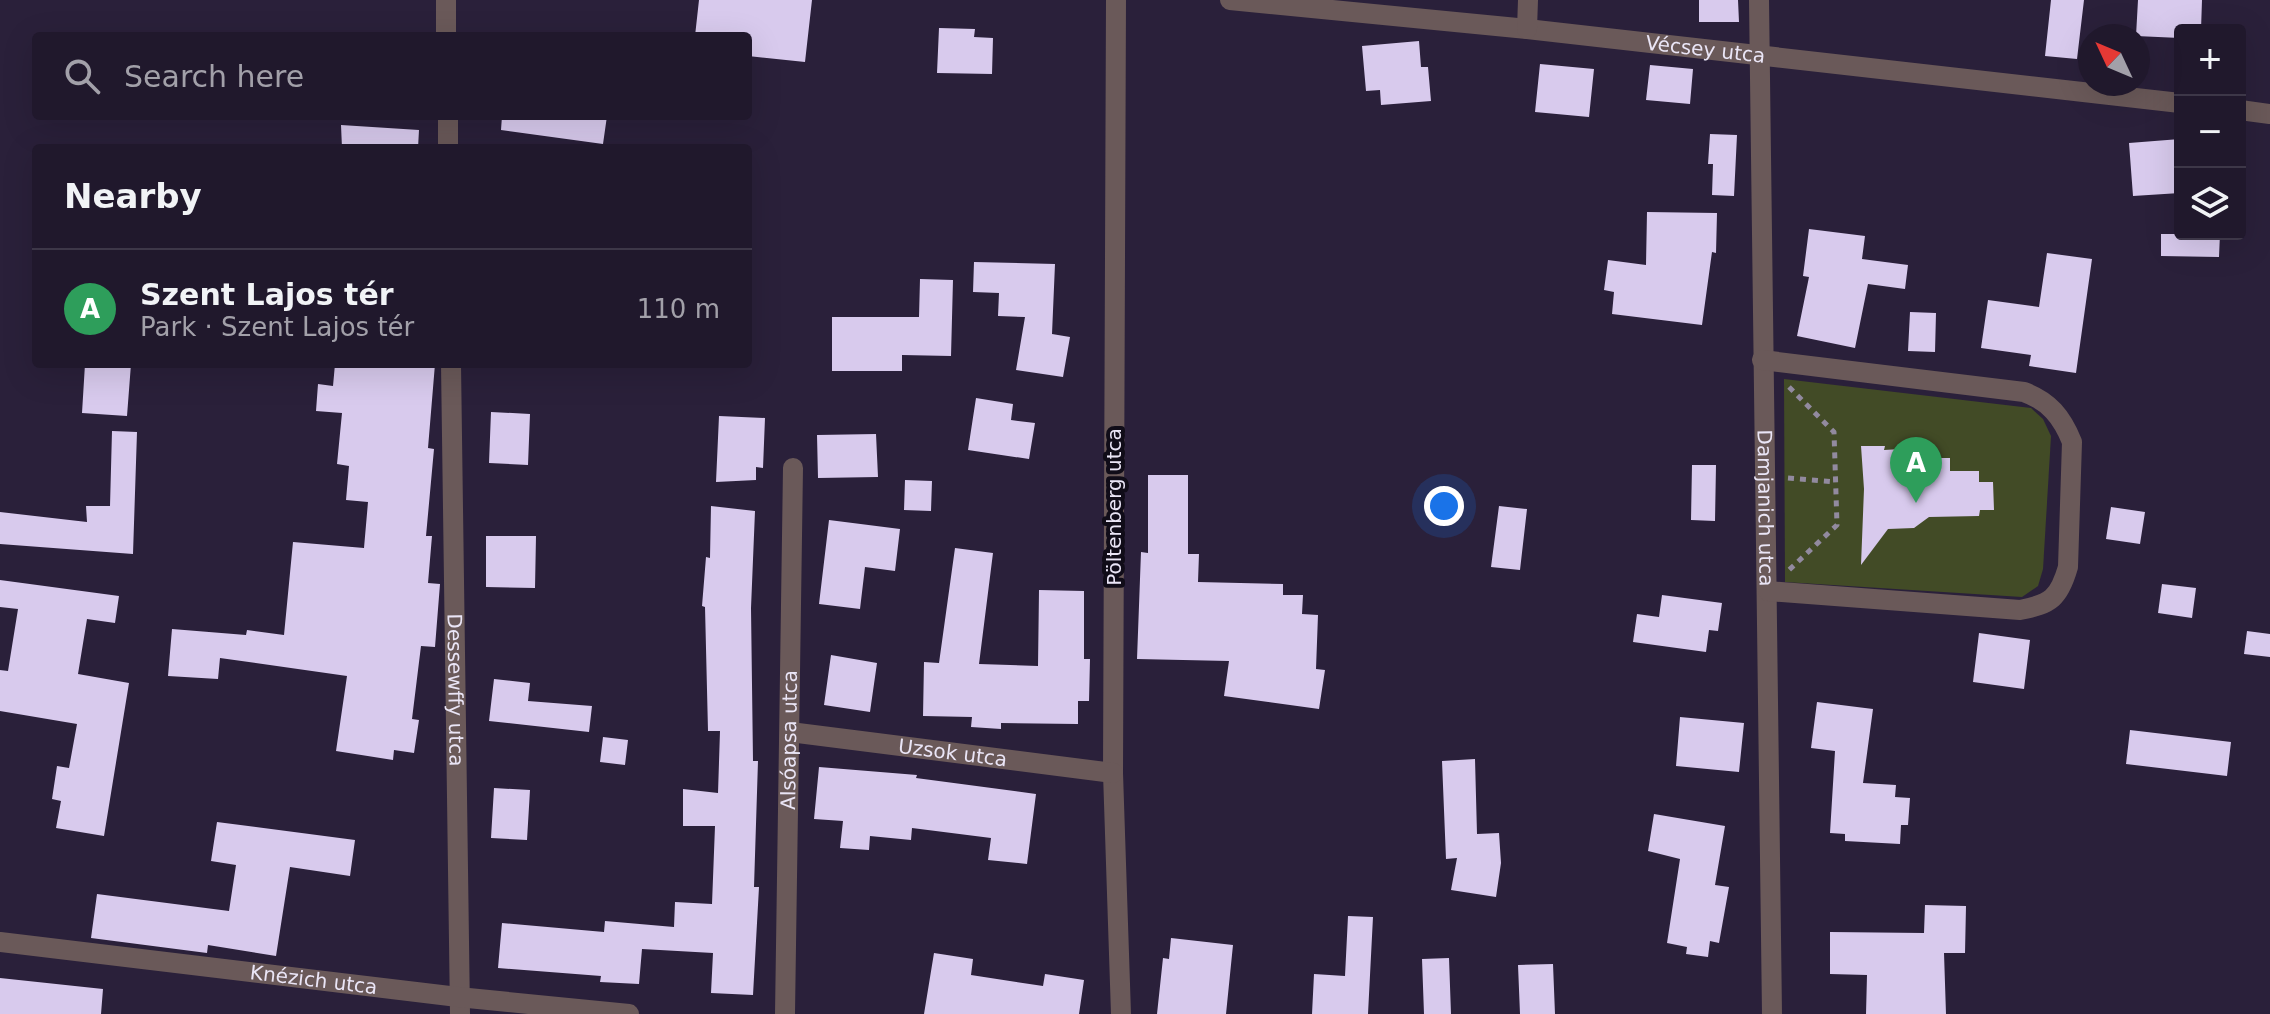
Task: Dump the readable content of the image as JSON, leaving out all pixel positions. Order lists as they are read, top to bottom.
{
  "streets": {
    "street": [
      "Vécsey utca",
      "Pöltenberg utca",
      "Damjanich utca",
      "Dessewffy utca",
      "Alsóapsa utca",
      "Uzsok utca",
      "Knézich utca"
    ]
  },
  "crossings": [
    ["Vécsey utca", "Damjanich utca"],
    ["Pöltenberg utca", "Uzsok utca"],
    ["Dessewffy utca", "Knézich utca"],
    ["Alsóapsa utca", "Uzsok utca"]
  ],
  "north": "top left",
  "page": {
    "map_buttons": ["+", "−"],
    "search": "Search here",
    "heading": "Nearby",
    "list": [
      {
        "mark": "A",
        "name": "Szent Lajos tér",
        "note": "Park · Szent Lajos tér",
        "value": "110 m"
      }
    ],
    "pins": "A"
  }
}
